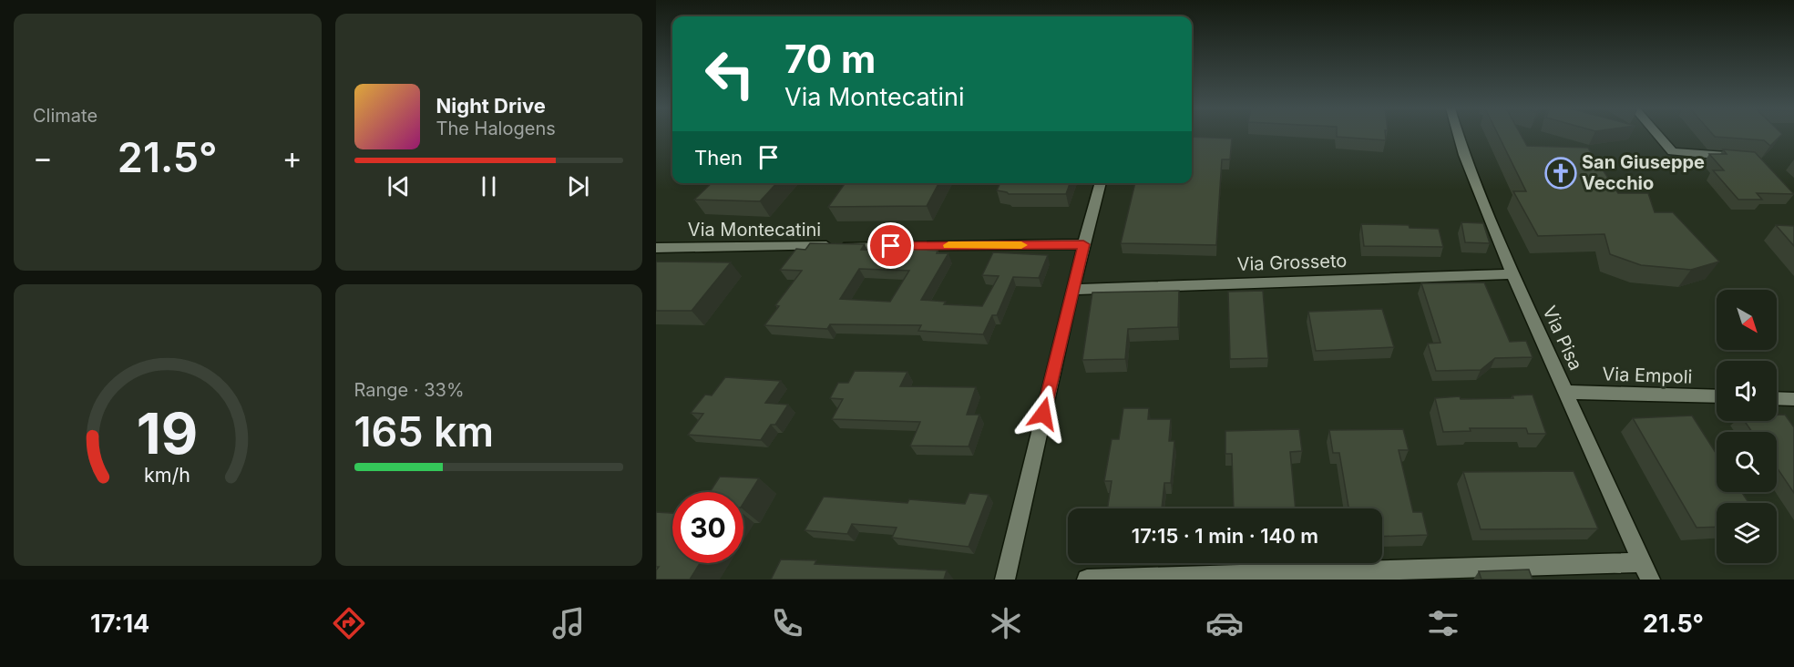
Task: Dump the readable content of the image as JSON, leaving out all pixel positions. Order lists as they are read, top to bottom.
{
  "streets": {
    "street": [
      "Via Montecatini",
      "Via Grosseto",
      "Via Pisa",
      "Via Empoli"
    ]
  },
  "crossings": [
    ["Via Grosseto", "Via Pisa"],
    ["Via Pisa", "Via Empoli"]
  ],
  "places": {
    "church": ["San Giuseppe Vecchio"]
  },
  "north": "bottom right",
  "page": {
    "tile": [
      "Climate",
      ["Range · 33%", "165 km"]
    ],
    "turn": ["70 m", "Via Montecatini"],
    "song": ["Night Drive", "The Halogens"],
    "then": "Then",
    "heat": ["−", "21.5°", "+"],
    "limit": "30",
    "trip": "17:15 · 1 min · 140 m",
    "tabs": ["17:14", "21.5°"],
    "gauge": ["19", "km/h"]
  }
}
